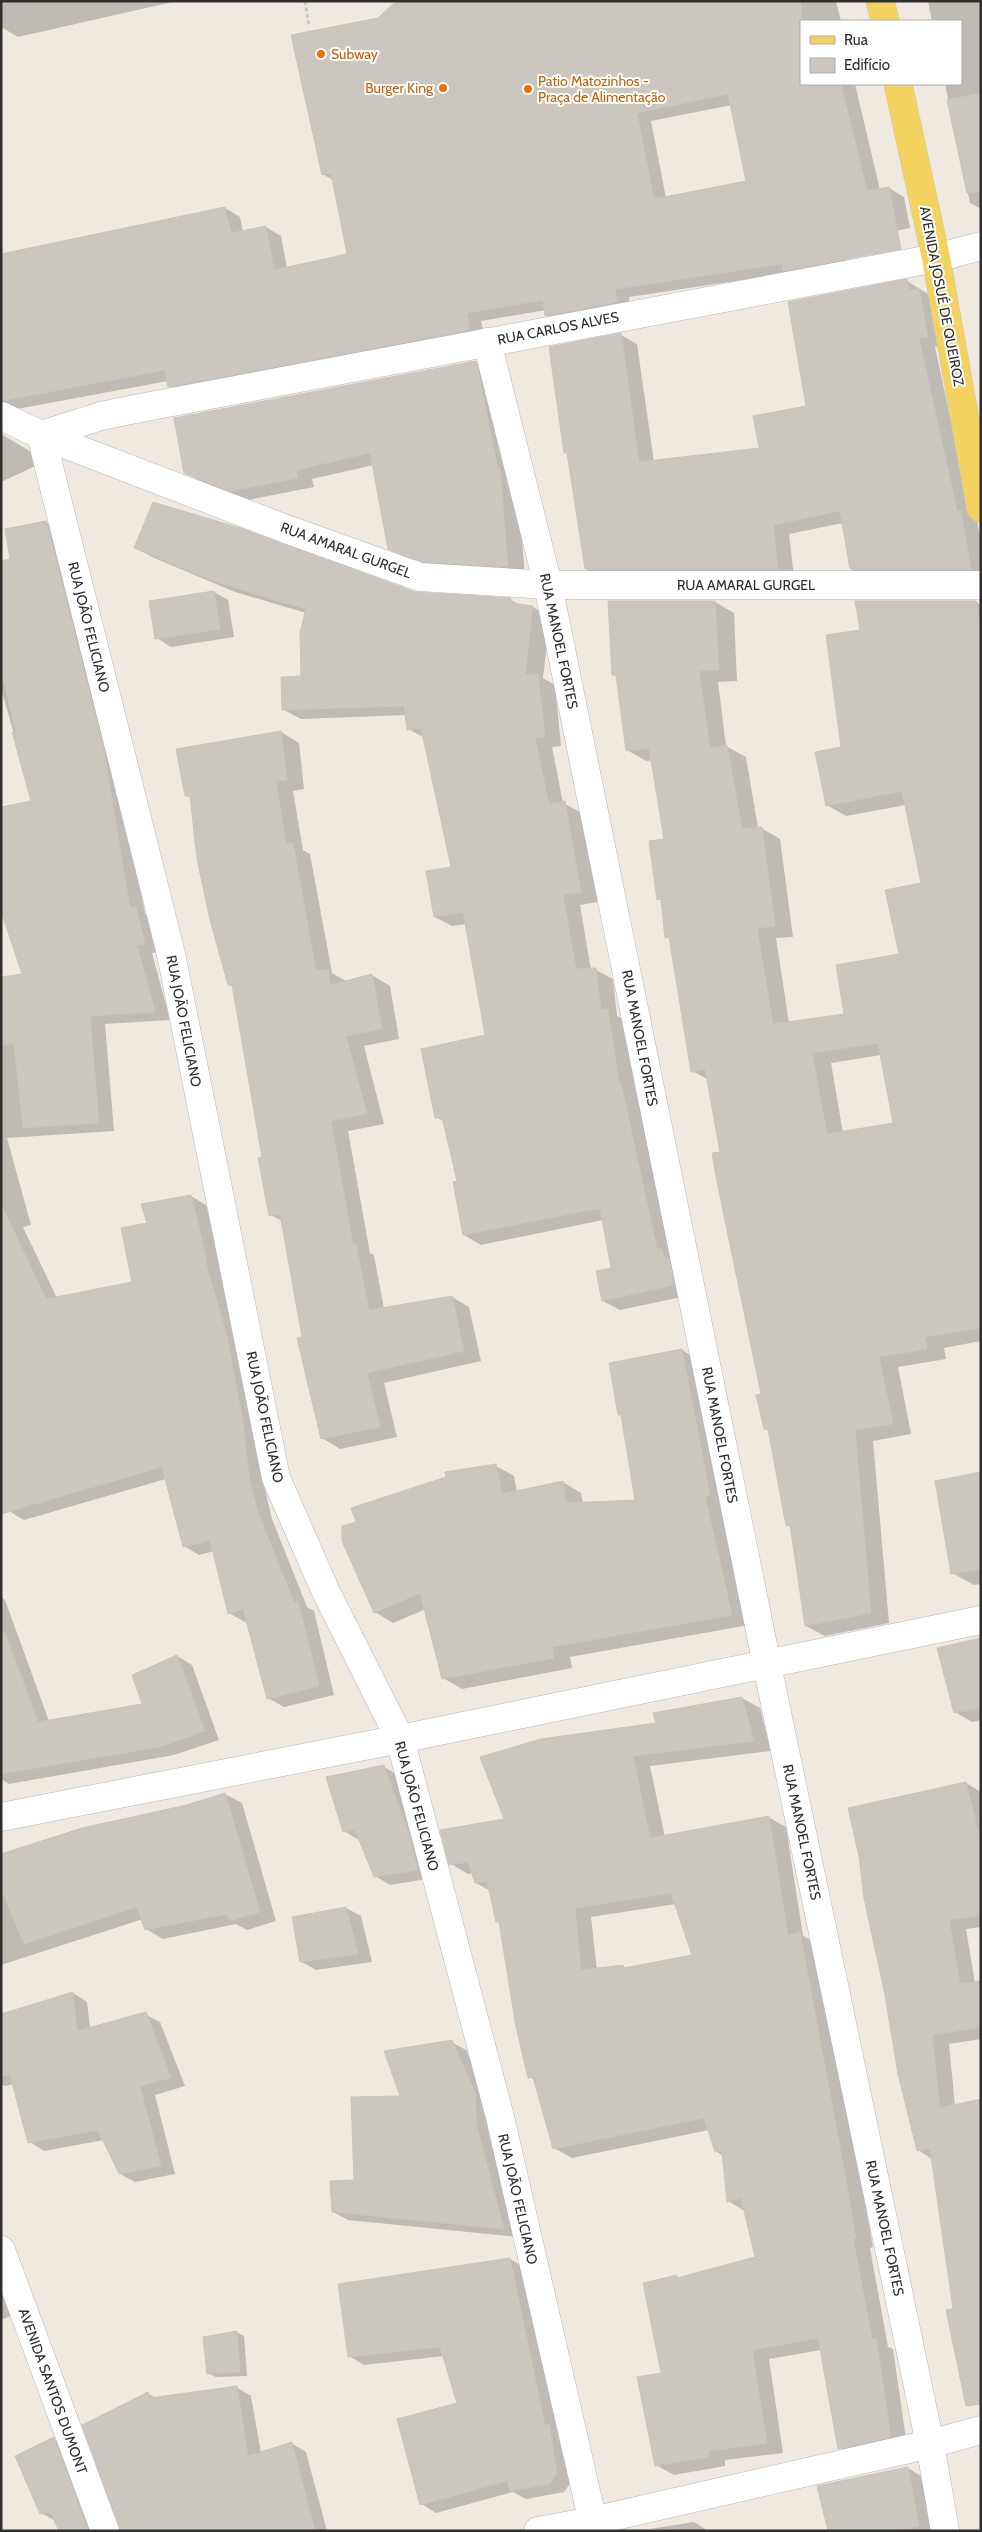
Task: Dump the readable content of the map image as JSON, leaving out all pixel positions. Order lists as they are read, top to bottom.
{
  "streets": {
    "main road": ["AVENIDA JOSUÉ DE QUEIROZ"],
    "street": [
      "RUA CARLOS ALVES",
      "RUA AMARAL GURGEL",
      "RUA JOÃO FELICIANO",
      "RUA MANOEL FORTES",
      "AVENIDA SANTOS DUMONT"
    ]
  },
  "crossings": [
    ["AVENIDA JOSUÉ DE QUEIROZ", "RUA CARLOS ALVES"],
    ["RUA CARLOS ALVES", "RUA AMARAL GURGEL"],
    ["RUA CARLOS ALVES", "RUA JOÃO FELICIANO"],
    ["RUA CARLOS ALVES", "RUA MANOEL FORTES"],
    ["RUA AMARAL GURGEL", "RUA JOÃO FELICIANO"],
    ["RUA AMARAL GURGEL", "RUA MANOEL FORTES"]
  ],
  "places": ["Subway", "Burger King", "Patio Matozinhos - Praça de Alimentação"],
  "legend": ["Rua", "Edifício"]
}
